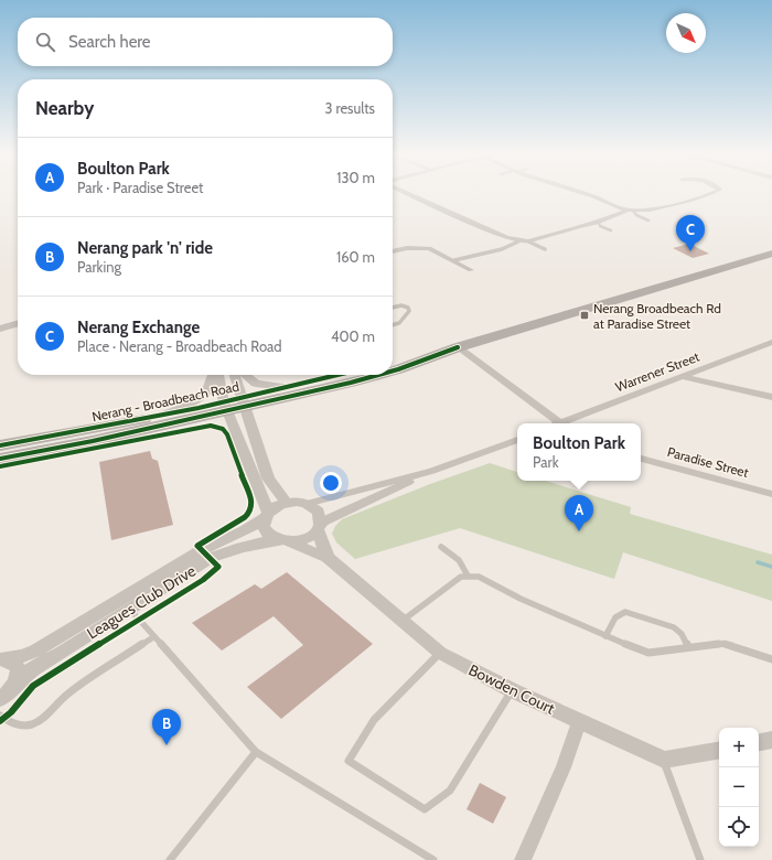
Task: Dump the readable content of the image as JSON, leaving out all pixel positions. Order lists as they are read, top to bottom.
{
  "streets": {
    "main road": ["Nerang - Broadbeach Road"],
    "street": [
      "Warrener Street",
      "Paradise Street",
      "Leagues Club Drive",
      "Bowden Court"
    ]
  },
  "crossings": [
    ["Leagues Club Drive", "Bowden Court"]
  ],
  "places": {
    "transit": ["Nerang Broadbeach Rd at Paradise Street"]
  },
  "north": "bottom right",
  "page": {
    "search": "Search here",
    "heading": ["Nearby", "3 results"],
    "list": [
      {
        "mark": "A",
        "name": "Boulton Park",
        "note": "Park · Paradise Street",
        "value": "130 m"
      },
      {
        "mark": "B",
        "name": "Nerang park 'n' ride",
        "note": "Parking",
        "value": "160 m"
      },
      {
        "mark": "C",
        "name": "Nerang Exchange",
        "note": "Place · Nerang - Broadbeach Road",
        "value": "400 m"
      }
    ],
    "pins": ["C", "A", "B"],
    "popup": ["Boulton Park", "Park"],
    "map_buttons": ["+", "−"]
  }
}
